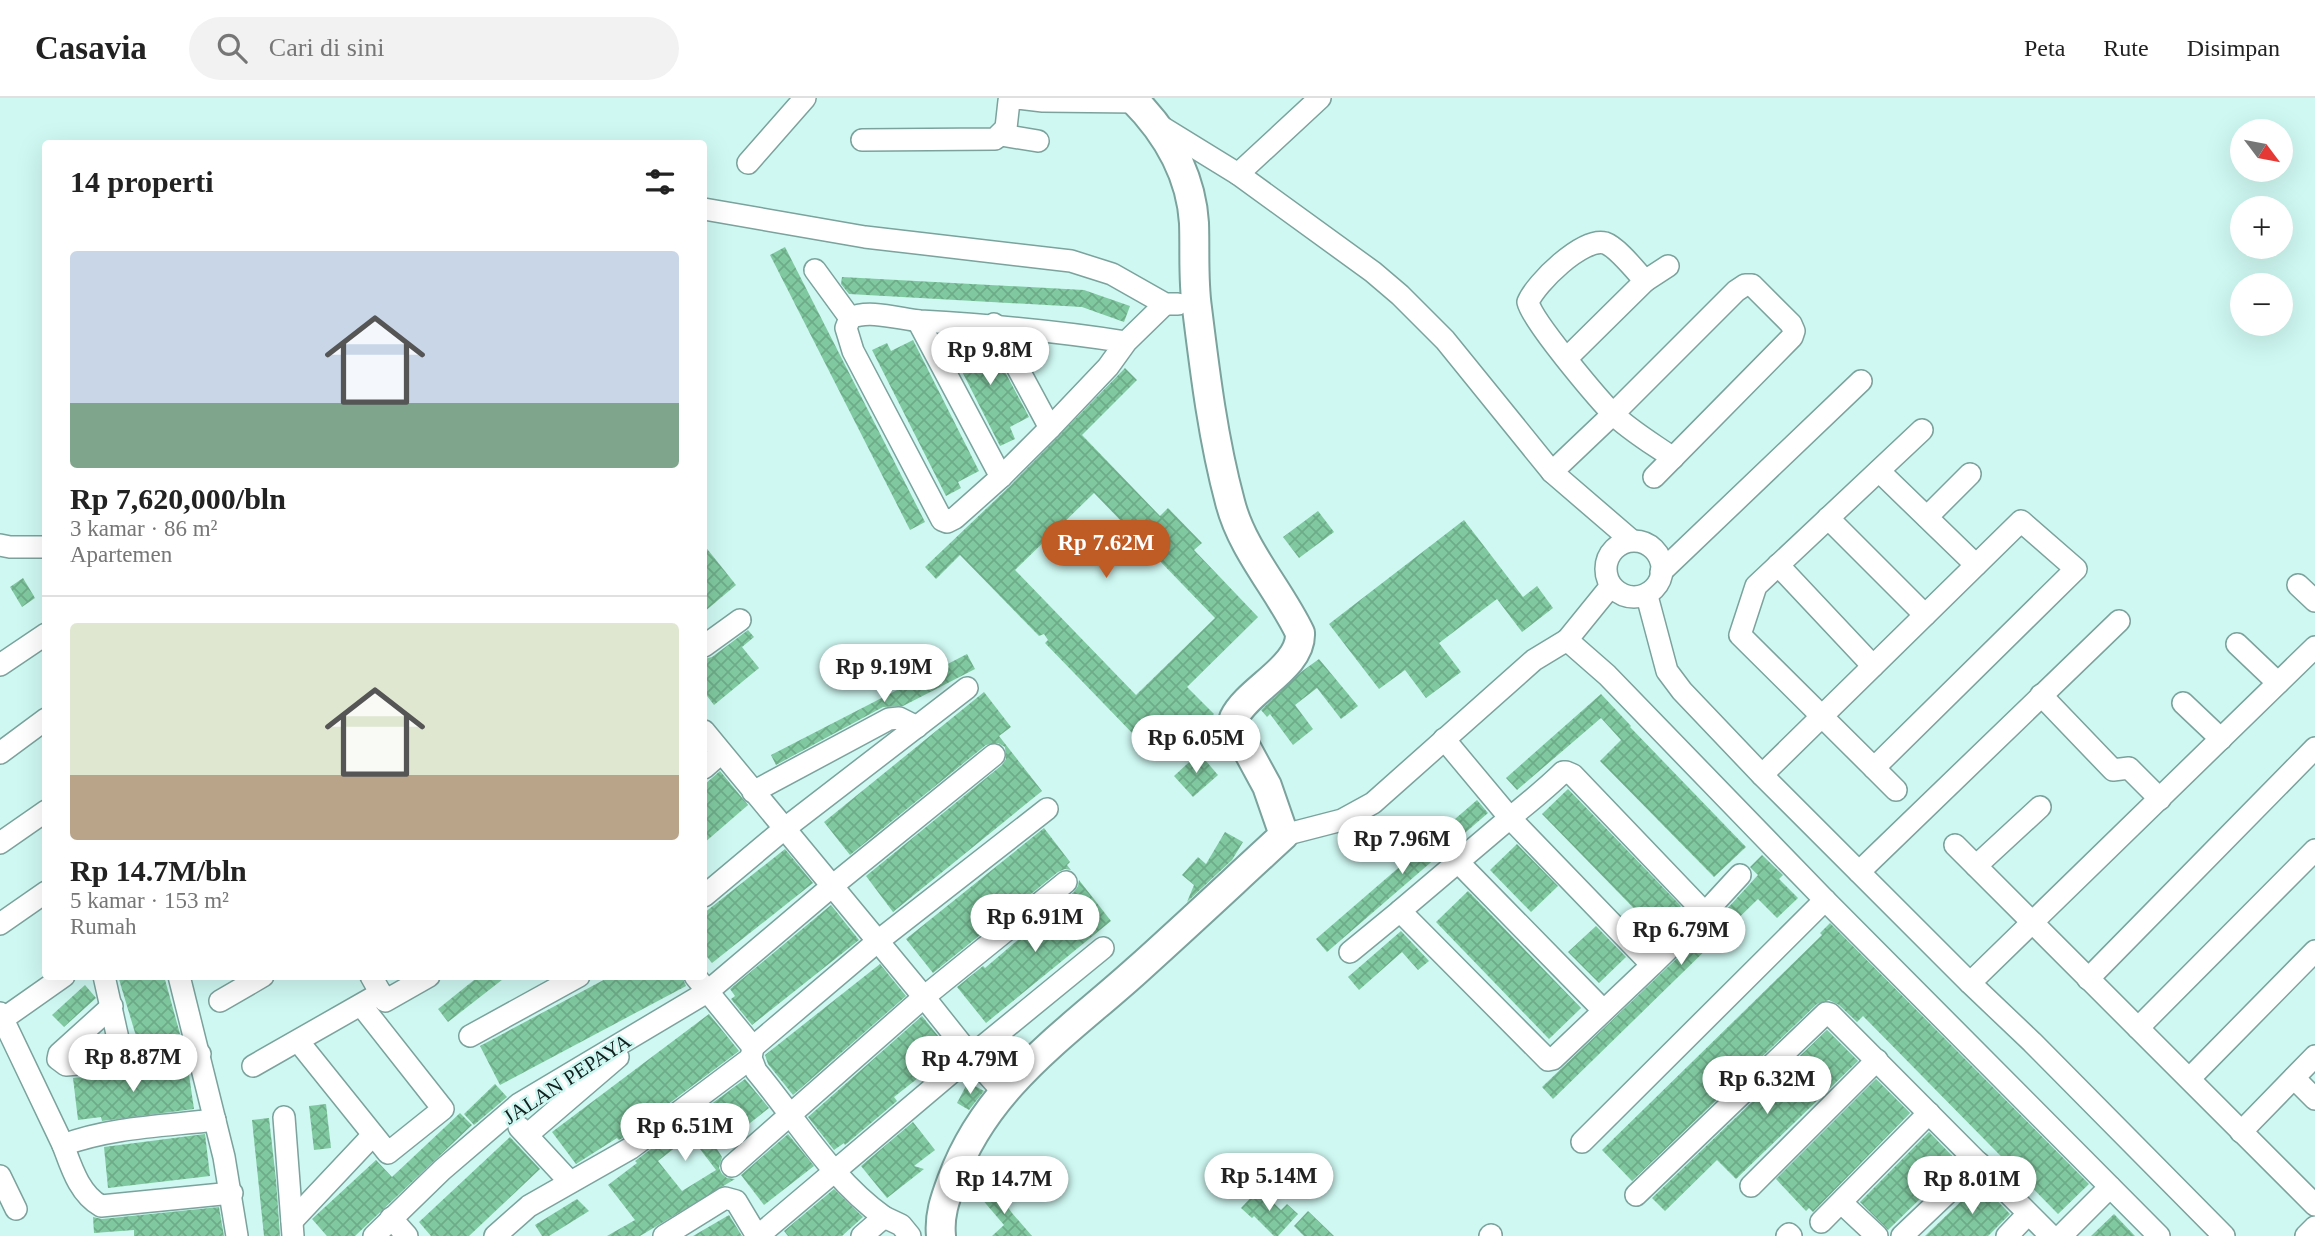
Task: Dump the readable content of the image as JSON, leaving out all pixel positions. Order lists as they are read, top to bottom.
{
  "streets": {
    "street": ["JALAN PEPAYA"]
  },
  "north": "bottom right",
  "page": {
    "header": "Casavia",
    "search": "Cari di sini",
    "nav": ["Peta", "Rute", "Disimpan"],
    "map_buttons": ["+", "−"],
    "heading": "14 properti",
    "list": [
      {
        "name": "Rp 7,620,000/bln",
        "note": "3 kamar · 86 m² · Apartemen"
      },
      {
        "name": "Rp 14.7M/bln",
        "note": "5 kamar · 153 m² · Rumah"
      }
    ],
    "price": [
      "Rp 9.8M",
      "Rp 7.62M",
      "Rp 9.19M",
      "Rp 6.05M",
      "Rp 7.96M",
      "Rp 6.91M",
      "Rp 6.79M",
      "Rp 8.87M",
      "Rp 4.79M",
      "Rp 6.32M",
      "Rp 6.51M",
      "Rp 5.14M",
      "Rp 14.7M",
      "Rp 8.01M"
    ]
  }
}
